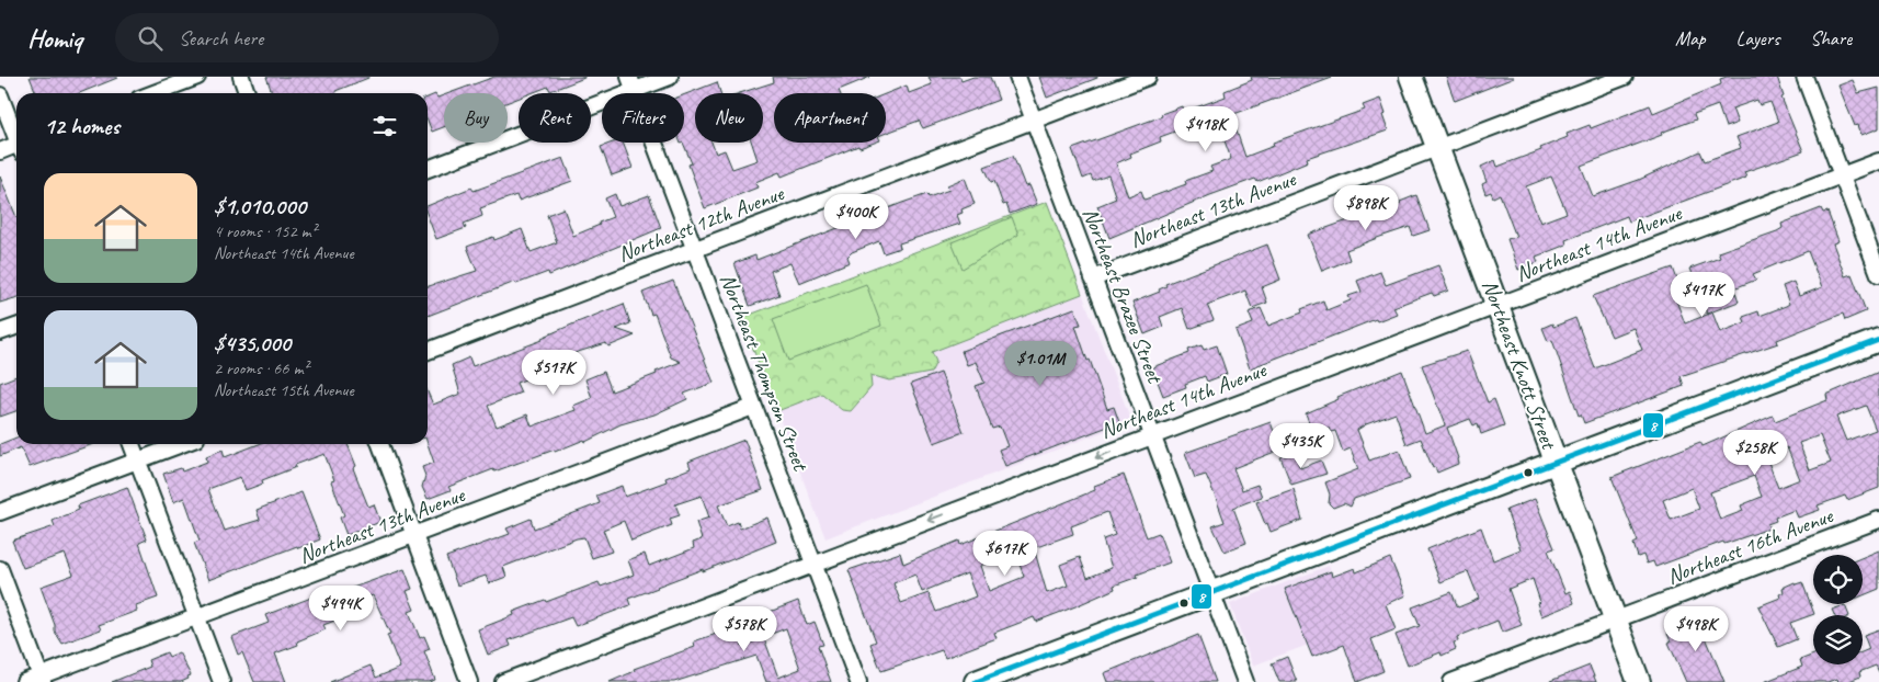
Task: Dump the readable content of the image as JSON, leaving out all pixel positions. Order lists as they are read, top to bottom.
{
  "streets": {
    "street": [
      "Northeast 13th Avenue",
      "Northeast 12th Avenue",
      "Northeast 14th Avenue",
      "Northeast Brazee Street",
      "Northeast Knott Street",
      "Northeast Thompson Street",
      "Northeast 16th Avenue"
    ]
  },
  "crossings": [
    ["Northeast 13th Avenue", "Northeast Brazee Street"],
    ["Northeast 13th Avenue", "Northeast Knott Street"],
    ["Northeast 13th Avenue", "Northeast Thompson Street"],
    ["Northeast 12th Avenue", "Northeast Brazee Street"],
    ["Northeast 12th Avenue", "Northeast Thompson Street"],
    ["Northeast 14th Avenue", "Northeast Brazee Street"],
    ["Northeast 14th Avenue", "Northeast Knott Street"],
    ["Northeast 14th Avenue", "Northeast Thompson Street"],
    ["Northeast Knott Street", "Northeast 16th Avenue"]
  ],
  "lines": ["transit line 8"],
  "page": {
    "header": "Homiq",
    "search": "Search here",
    "nav": ["Map", "Layers", "Share"],
    "chip": [
      "Buy",
      "Rent",
      "Filters",
      "New",
      "Apartment"
    ],
    "heading": "12 homes",
    "price": [
      "$418K",
      "$898K",
      "$400K",
      "$417K",
      "$1.01M",
      "$517K",
      "$435K",
      "$258K",
      "$617K",
      "$494K",
      "$578K",
      "$498K"
    ],
    "list": [
      {
        "name": "$1,010,000",
        "note": "4 rooms · 152 m² · Northeast 14th Avenue"
      },
      {
        "name": "$435,000",
        "note": "2 rooms · 66 m² · Northeast 15th Avenue"
      }
    ]
  }
}
